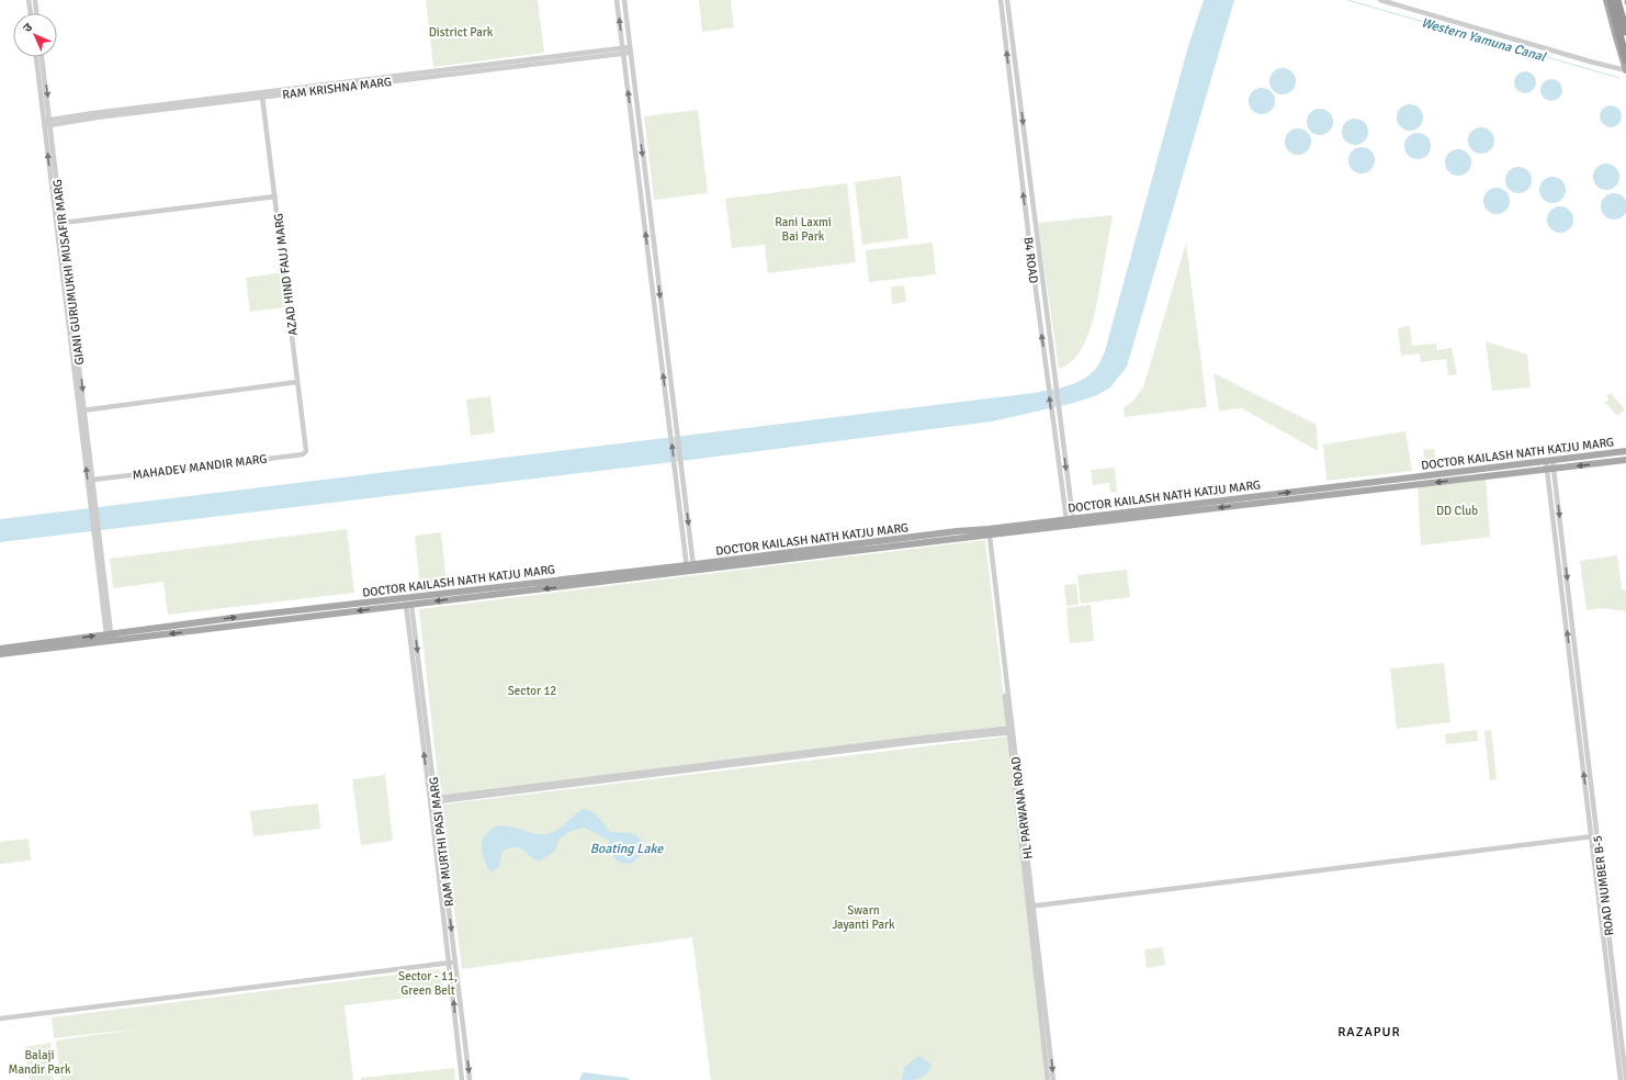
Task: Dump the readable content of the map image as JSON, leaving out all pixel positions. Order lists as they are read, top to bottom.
{
  "streets": {
    "main road": ["DOCTOR KAILASH NATH KATJU MARG"],
    "street": [
      "RAM KRISHNA MARG",
      "B4 ROAD",
      "GIANI GURUMUKHI MUSAFIR MARG",
      "AZAD HIND FAUJ MARG",
      "MAHADEV MANDIR MARG",
      "HL PARWANA ROAD",
      "RAM MURTHI PASI MARG",
      "ROAD NUMBER B-5"
    ]
  },
  "crossings": [
    ["RAM KRISHNA MARG", "GIANI GURUMUKHI MUSAFIR MARG"],
    ["RAM KRISHNA MARG", "AZAD HIND FAUJ MARG"],
    ["B4 ROAD", "DOCTOR KAILASH NATH KATJU MARG"],
    ["GIANI GURUMUKHI MUSAFIR MARG", "MAHADEV MANDIR MARG"],
    ["AZAD HIND FAUJ MARG", "MAHADEV MANDIR MARG"],
    ["DOCTOR KAILASH NATH KATJU MARG", "HL PARWANA ROAD"],
    ["DOCTOR KAILASH NATH KATJU MARG", "RAM MURTHI PASI MARG"],
    ["DOCTOR KAILASH NATH KATJU MARG", "ROAD NUMBER B-5"]
  ],
  "districts": ["RAZAPUR"],
  "water": ["Western Yamuna Canal", "Boating Lake"],
  "parks": [
    "District Park",
    "Rani Laxmi Bai Park",
    "DD Club",
    "Sector 12",
    "Swarn Jayanti Park",
    "Sector - 11, Green Belt",
    "Balaji Mandir Park"
  ],
  "north": "top left"
}
